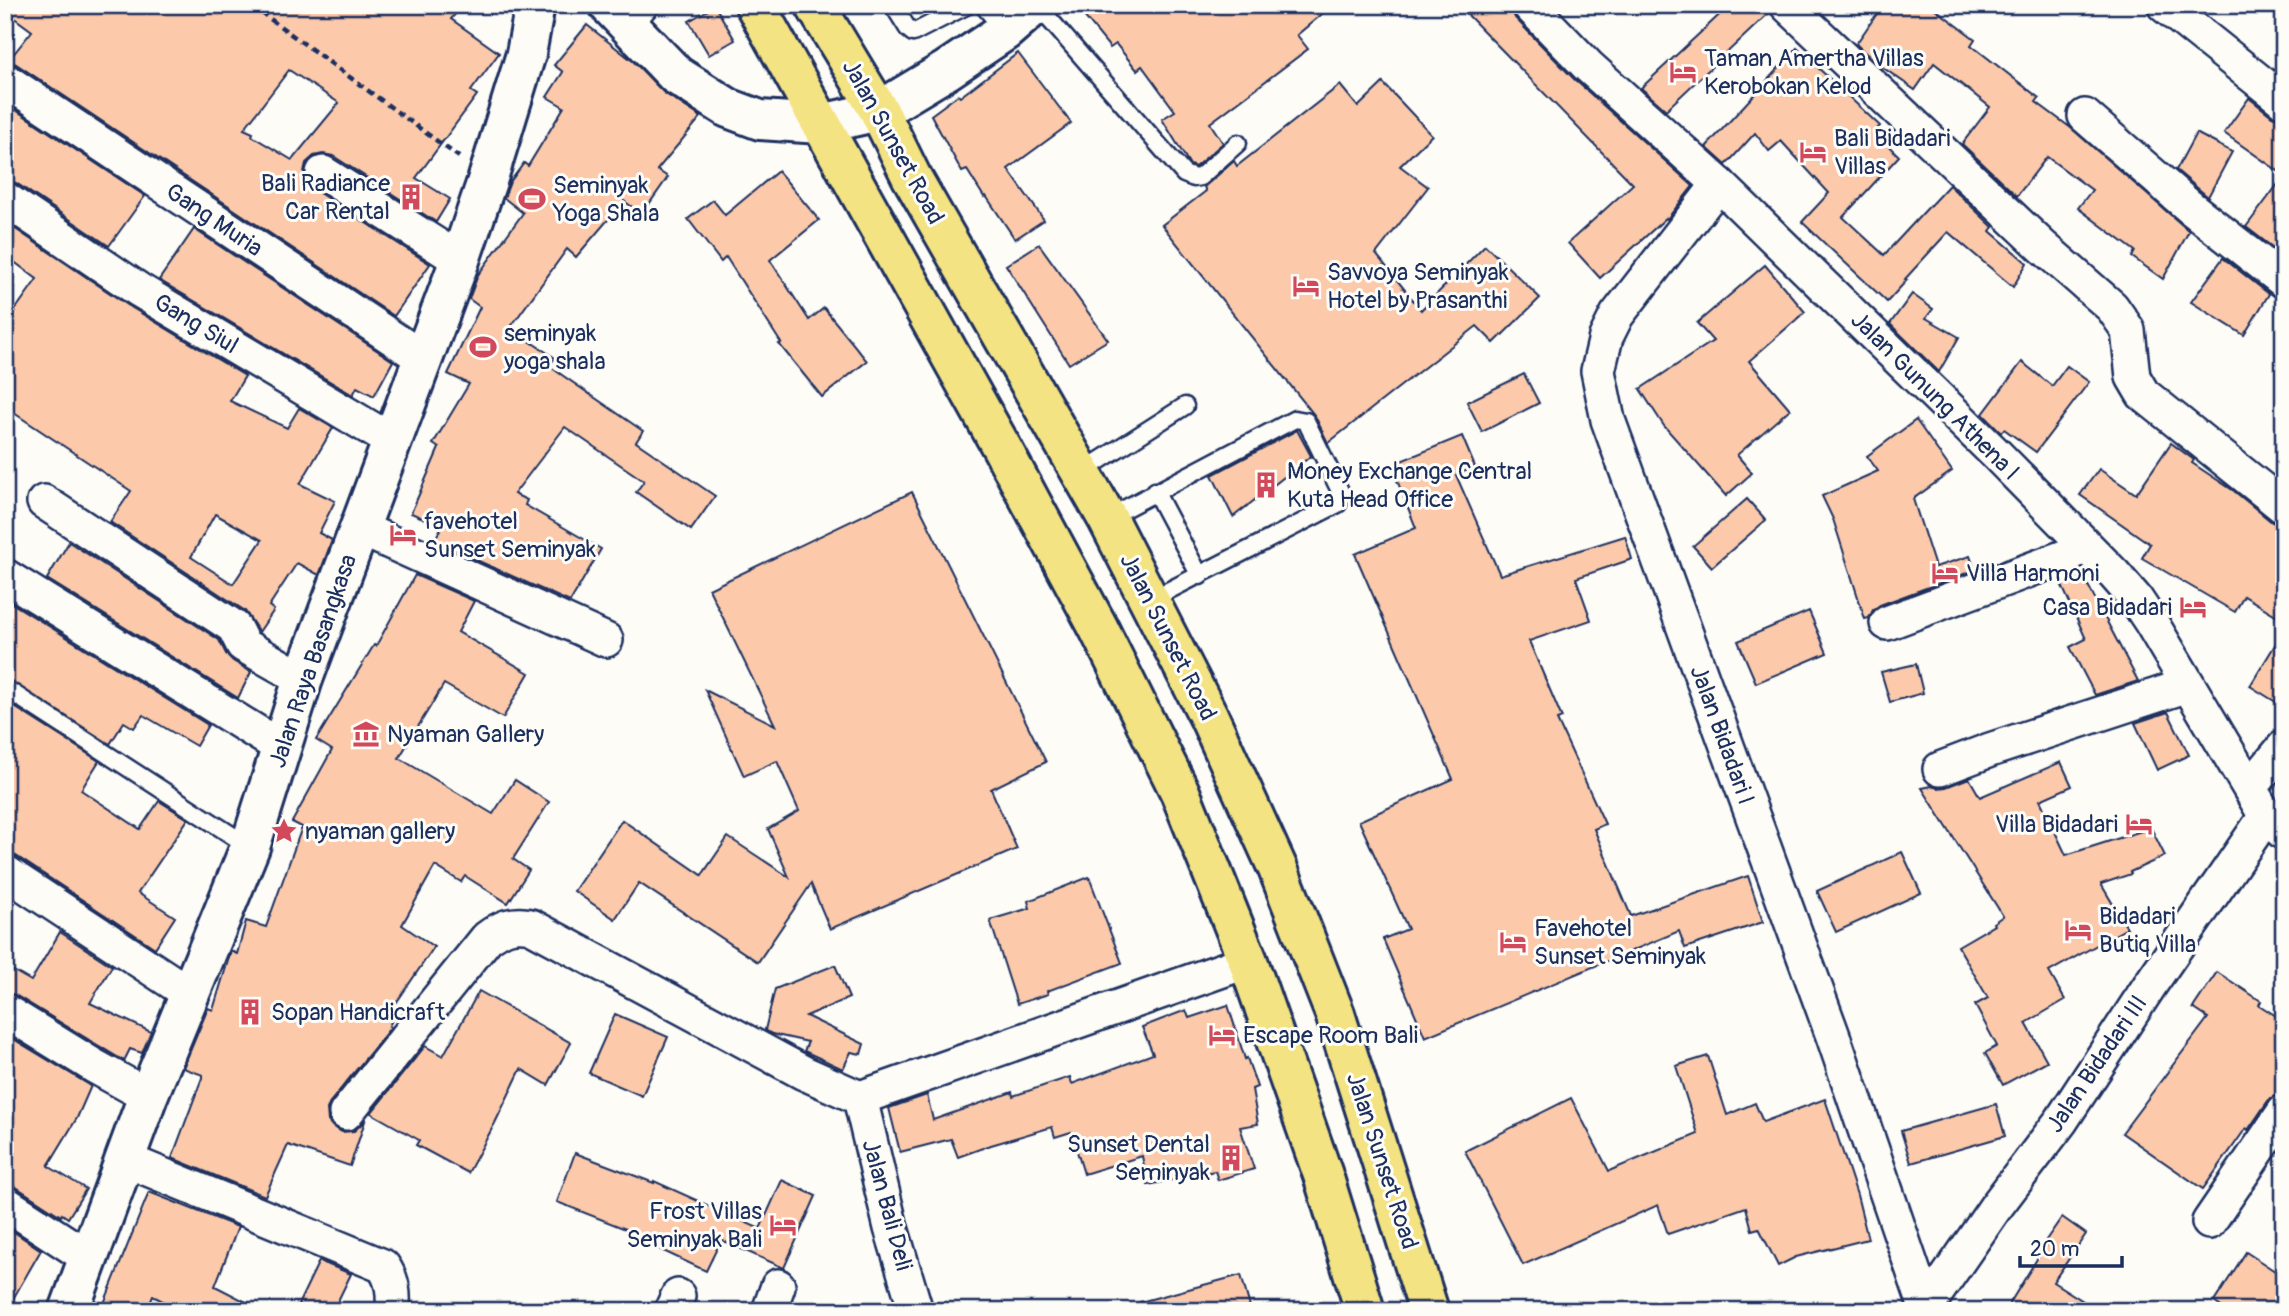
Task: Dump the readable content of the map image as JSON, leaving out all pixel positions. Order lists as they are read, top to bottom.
{
  "streets": {
    "highway": ["Jalan Sunset Road"],
    "main road": ["Jalan Raya Basangkasa"],
    "street": [
      "Gang Muria",
      "Gang Siul",
      "Jalan Gunung Athena I",
      "Jalan Bidadari I",
      "Jalan Bidadari III",
      "Jalan Bali Deli"
    ]
  },
  "crossings": [
    ["Gang Muria", "Jalan Raya Basangkasa"],
    ["Gang Siul", "Jalan Raya Basangkasa"],
    ["Jalan Gunung Athena I", "Jalan Bidadari I"],
    ["Jalan Gunung Athena I", "Jalan Bidadari III"],
    ["Jalan Bidadari I", "Jalan Bidadari III"]
  ],
  "places": {
    "hotel": [
      "Taman Amertha Villas Kerobokan Kelod",
      "Bali Bidadari Villas",
      "Savvoya Seminyak Hotel by Prasanthi",
      "favehotel Sunset Seminyak",
      "Villa Harmoni",
      "Casa Bidadari",
      "Villa Bidadari",
      "Bidadari Butiq Villa",
      "Favehotel Sunset Seminyak",
      "Escape Room Bali",
      "Frost Villas Seminyak Bali"
    ],
    "building": [
      "Bali Radiance Car Rental",
      "Money Exchange Central Kuta Head Office",
      "Sopan Handicraft",
      "Sunset Dental Seminyak"
    ],
    "sports": ["Seminyak Yoga Shala", "seminyak yoga shala"],
    "museum": ["Nyaman Gallery"],
    "place": ["nyaman gallery"]
  },
  "scale_bar": "20 m"
}
